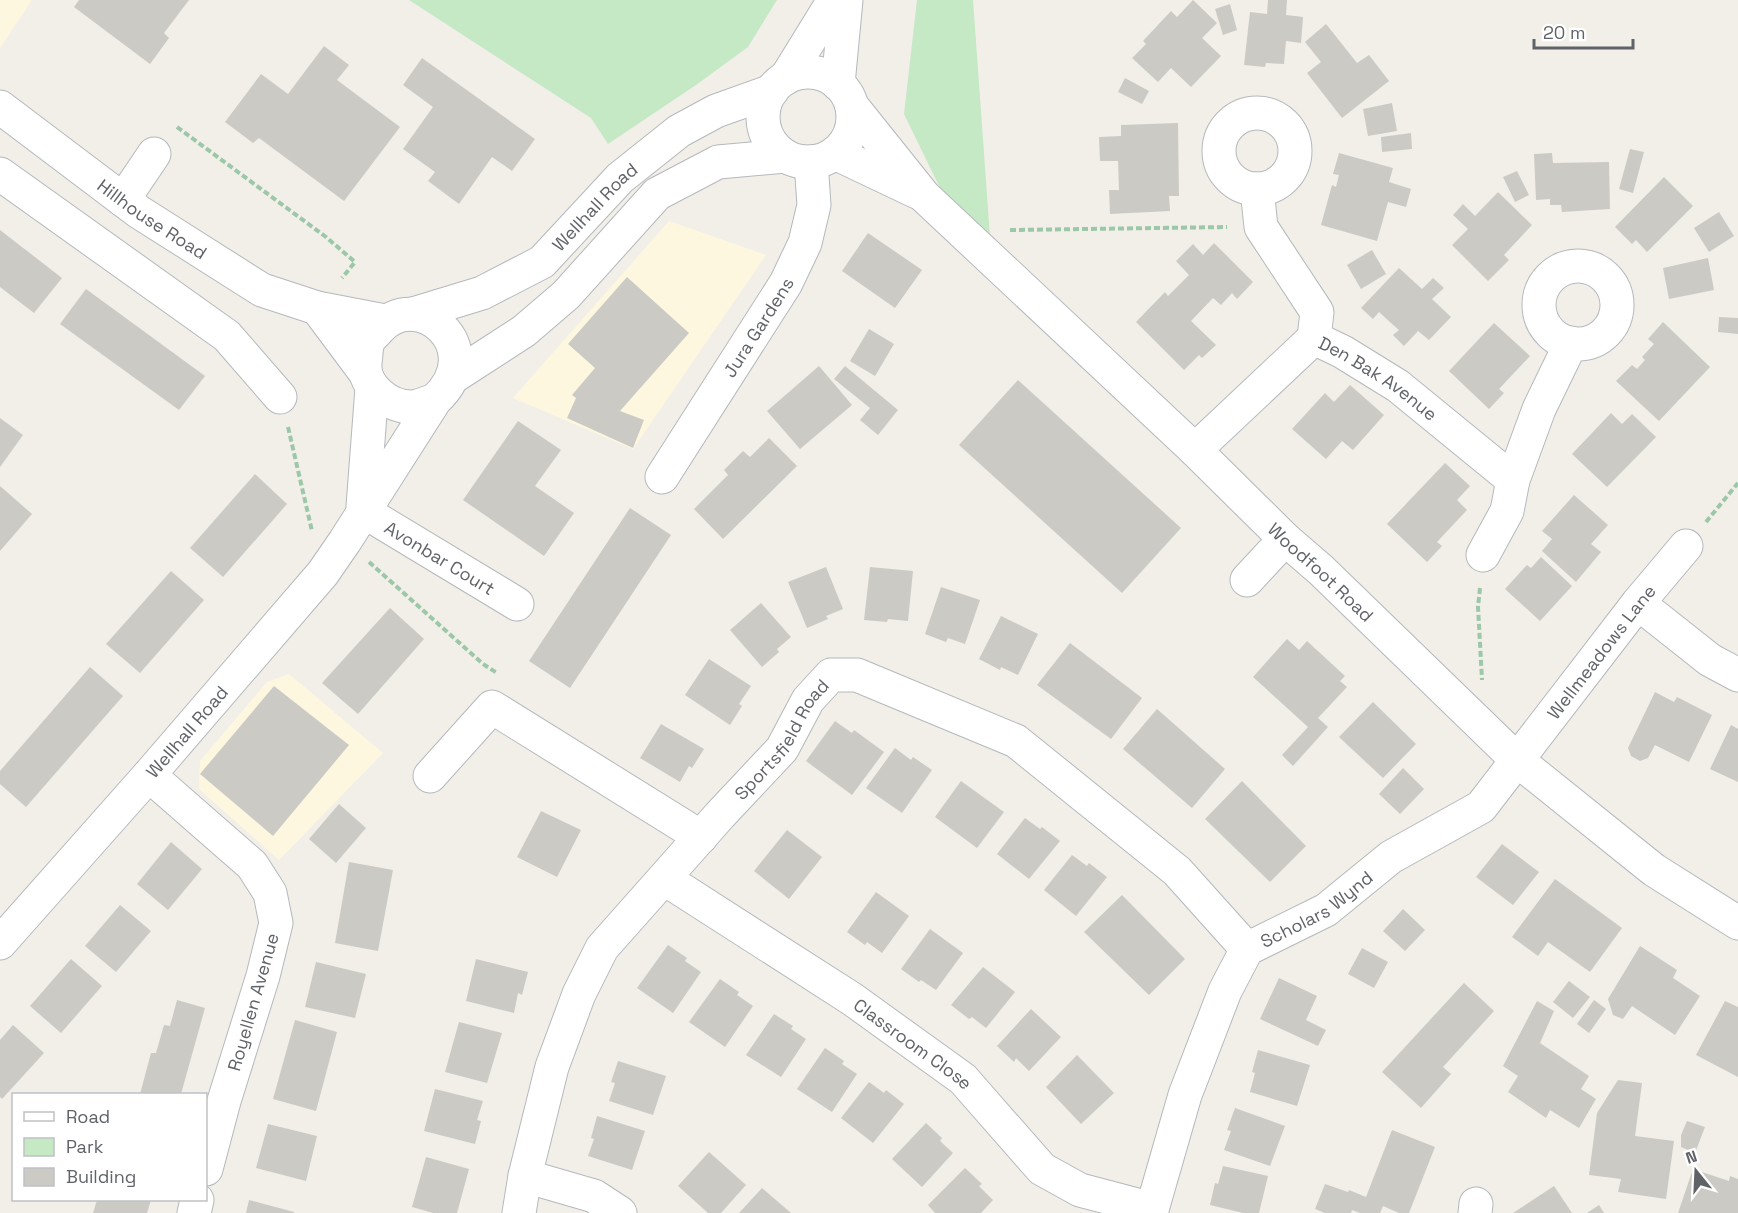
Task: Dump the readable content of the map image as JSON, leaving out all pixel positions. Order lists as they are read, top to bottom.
{
  "streets": {
    "street": [
      "Wellhall Road",
      "Hillhouse Road",
      "Jura Gardens",
      "Den Bak Avenue",
      "Avonbar Court",
      "Woodfoot Road",
      "Wellmeadows Lane",
      "Sportsfield Road",
      "Scholars Wynd",
      "Royellen Avenue",
      "Classroom Close"
    ]
  },
  "crossings": [
    ["Wellhall Road", "Hillhouse Road"],
    ["Wellhall Road", "Jura Gardens"],
    ["Wellhall Road", "Avonbar Court"],
    ["Wellhall Road", "Woodfoot Road"],
    ["Wellhall Road", "Royellen Avenue"],
    ["Jura Gardens", "Woodfoot Road"],
    ["Woodfoot Road", "Wellmeadows Lane"],
    ["Woodfoot Road", "Scholars Wynd"],
    ["Wellmeadows Lane", "Scholars Wynd"],
    ["Sportsfield Road", "Scholars Wynd"],
    ["Sportsfield Road", "Classroom Close"],
    ["Scholars Wynd", "Classroom Close"]
  ],
  "legend": ["Road", "Park", "Building"],
  "scale_bar": "20 m",
  "north": "top"
}
